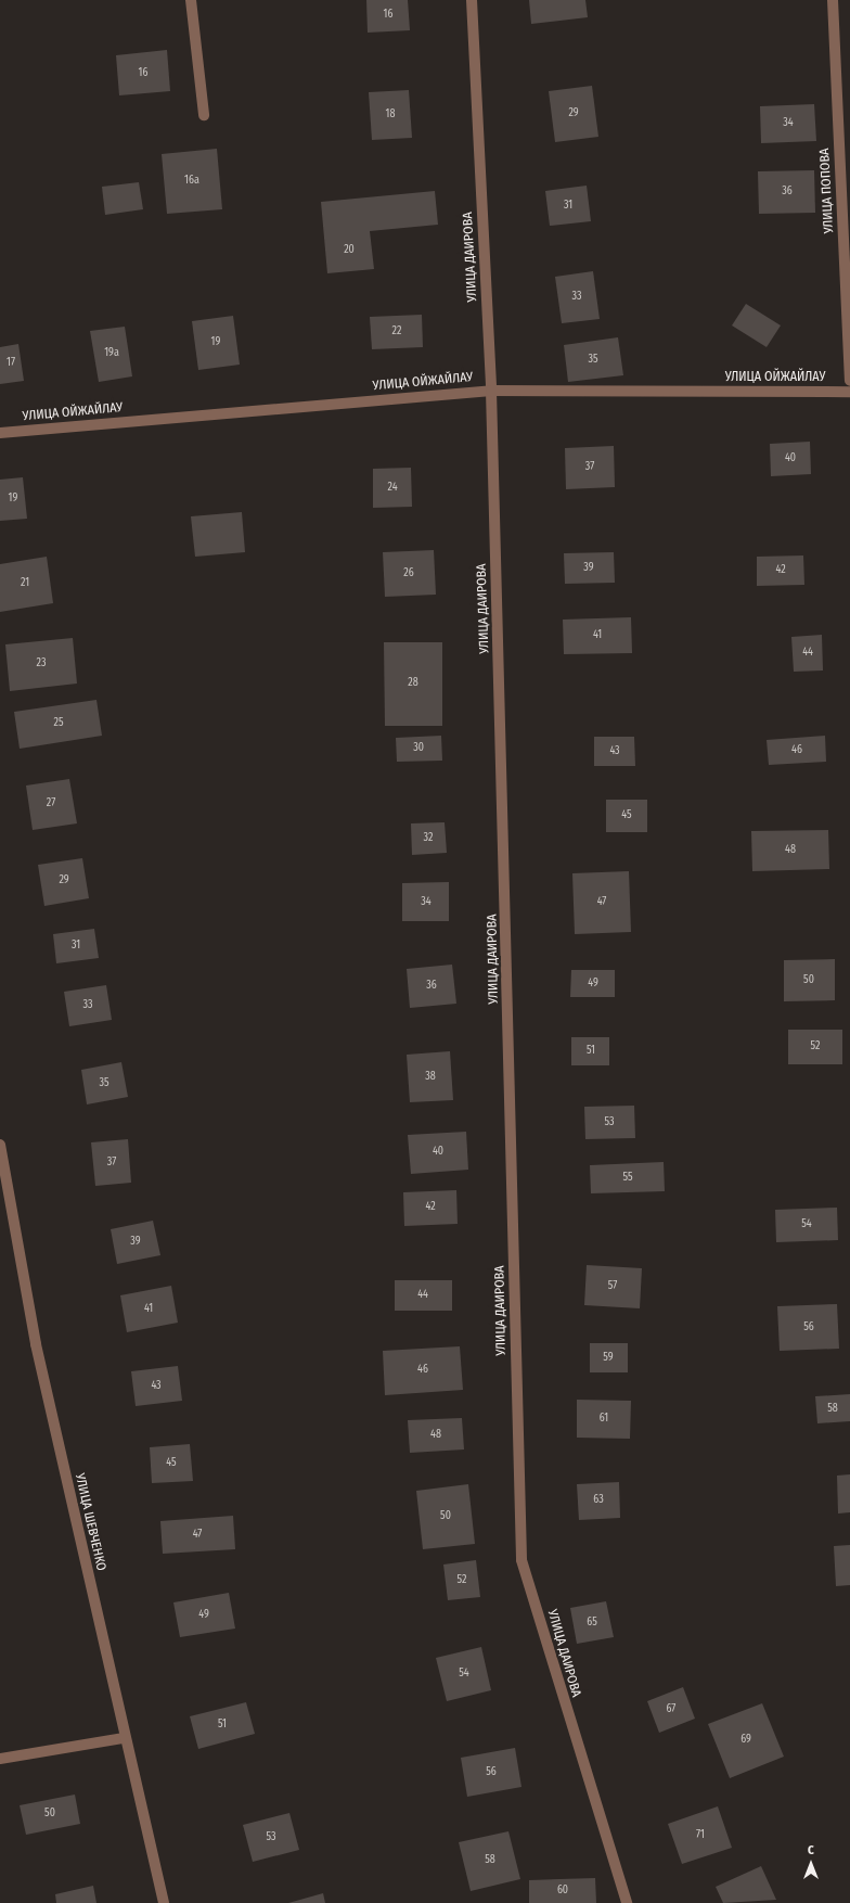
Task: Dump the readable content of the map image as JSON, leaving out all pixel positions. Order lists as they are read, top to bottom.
{
  "streets": {
    "street": [
      "УЛИЦА ПОПОВА",
      "УЛИЦА ДАИРОВА",
      "УЛИЦА ОЙЖАЙЛАУ",
      "УЛИЦА ШЕВЧЕНКО"
    ]
  },
  "crossings": [
    ["УЛИЦА ДАИРОВА", "УЛИЦА ОЙЖАЙЛАУ"]
  ],
  "house_numbers": [
    "16",
    "16",
    "29",
    "18",
    "34",
    "16а",
    "36",
    "31",
    "20",
    "33",
    "22",
    "19",
    "19а",
    "35",
    "17",
    "40",
    "37",
    "24",
    "19",
    "39",
    "42",
    "26",
    "21",
    "41",
    "44",
    "23",
    "28",
    "25",
    "30",
    "46",
    "43",
    "27",
    "45",
    "32",
    "48",
    "29",
    "34",
    "47",
    "31",
    "50",
    "49",
    "36",
    "33",
    "52",
    "51",
    "38",
    "35",
    "53",
    "40",
    "37",
    "55",
    "42",
    "54",
    "39",
    "57",
    "44",
    "41",
    "56",
    "59",
    "46",
    "43",
    "58",
    "61",
    "48",
    "45",
    "63",
    "50",
    "47",
    "52",
    "49",
    "65",
    "54",
    "67",
    "51",
    "69",
    "56",
    "50",
    "71",
    "53",
    "58",
    "60"
  ],
  "north": "top"
}
